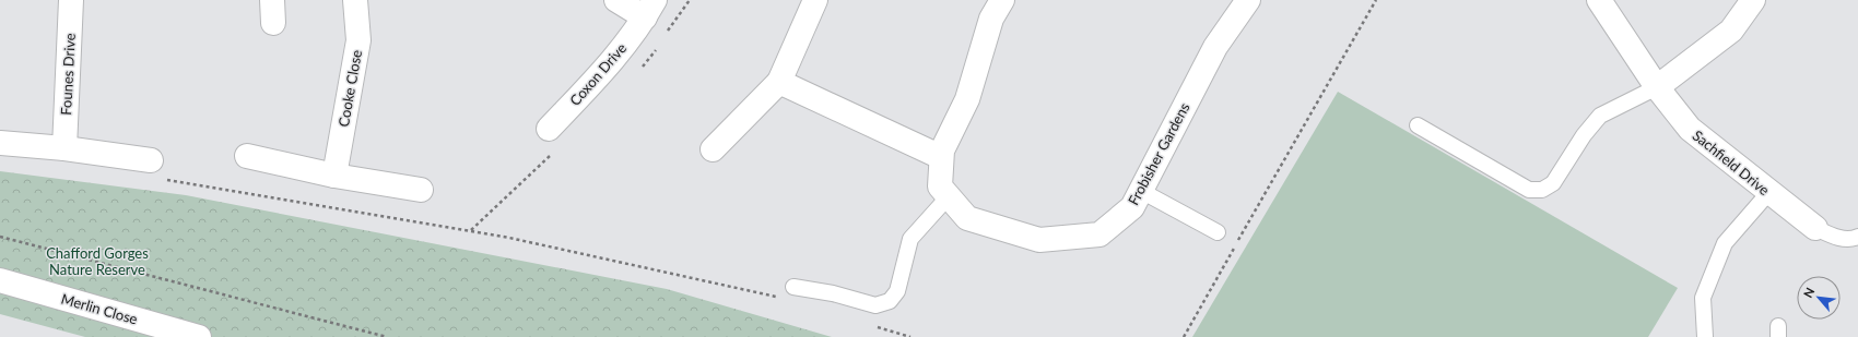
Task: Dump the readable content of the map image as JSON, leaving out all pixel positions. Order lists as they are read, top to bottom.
{
  "streets": {
    "street": [
      "Founes Drive",
      "Coxon Drive",
      "Cooke Close",
      "Frobisher Gardens",
      "Sachfield Drive",
      "Merlin Close"
    ]
  },
  "parks": ["Chafford Gorges Nature Reserve"],
  "north": "top left"
}
